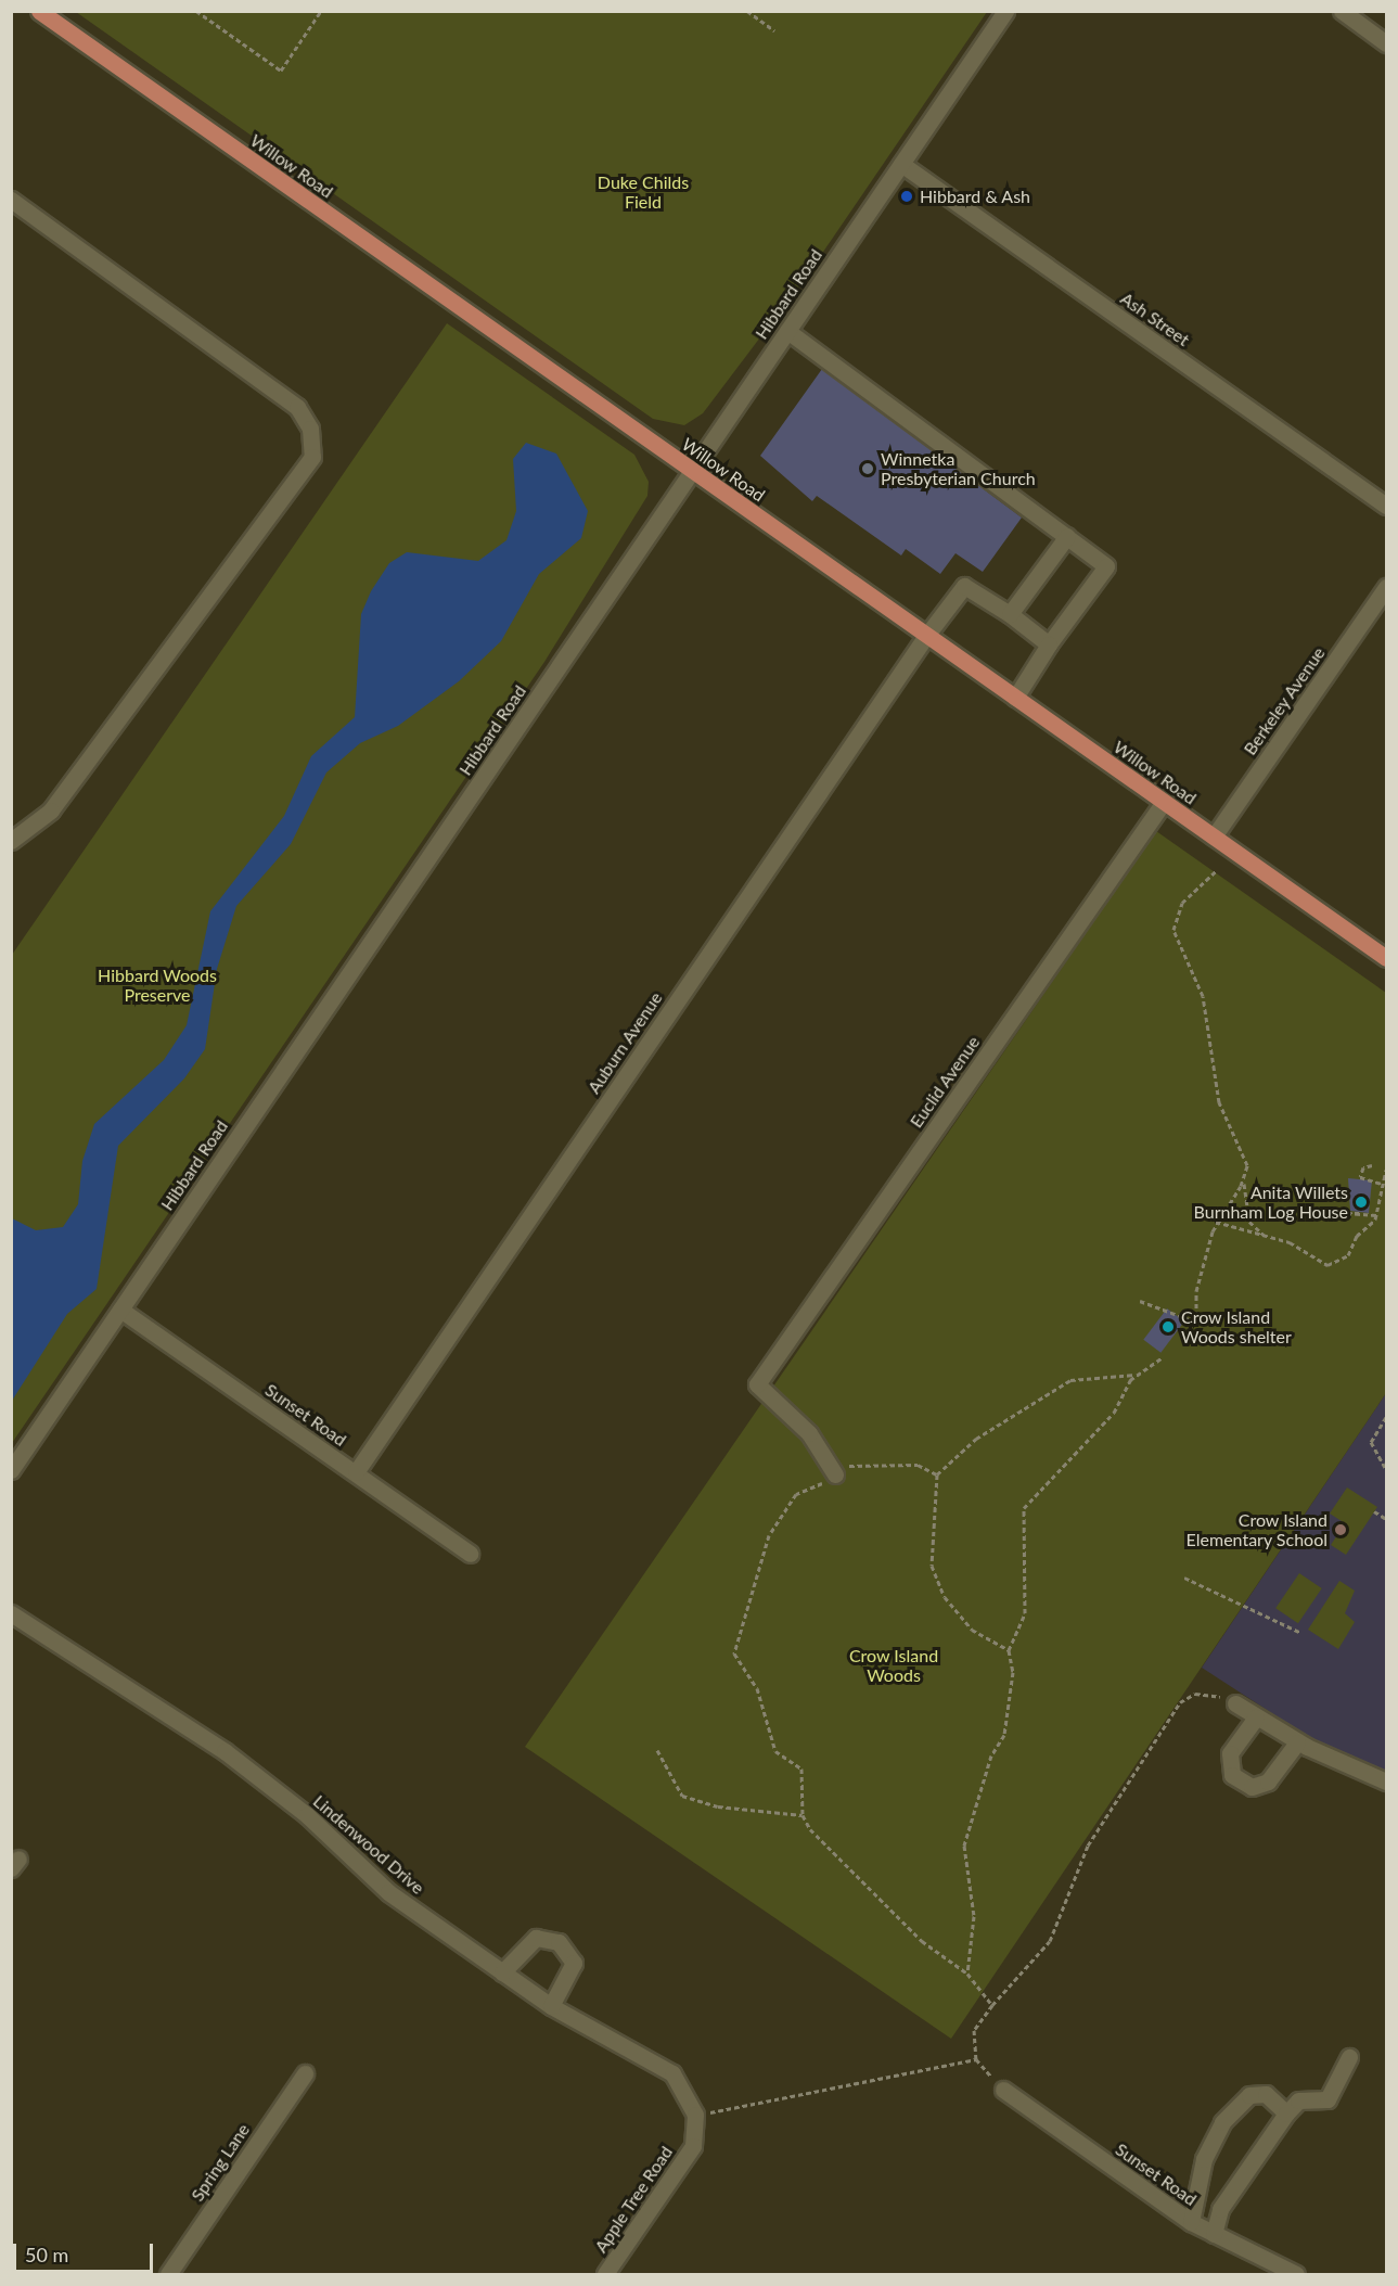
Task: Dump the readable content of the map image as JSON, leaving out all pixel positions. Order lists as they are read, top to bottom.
{
  "streets": {
    "main road": ["Willow Road"],
    "street": [
      "Hibbard Road",
      "Ash Street",
      "Berkeley Avenue",
      "Auburn Avenue",
      "Euclid Avenue",
      "Sunset Road",
      "Lindenwood Drive",
      "Spring Lane",
      "Apple Tree Road"
    ]
  },
  "crossings": [
    ["Willow Road", "Hibbard Road"],
    ["Willow Road", "Berkeley Avenue"],
    ["Willow Road", "Auburn Avenue"],
    ["Willow Road", "Euclid Avenue"],
    ["Hibbard Road", "Ash Street"],
    ["Hibbard Road", "Sunset Road"],
    ["Auburn Avenue", "Sunset Road"],
    ["Lindenwood Drive", "Apple Tree Road"]
  ],
  "parks": ["Duke Childs Field", "Hibbard Woods Preserve", "Crow Island Woods"],
  "places": [
    "Hibbard & Ash",
    "Winnetka Presbyterian Church",
    "Anita Willets Burnham Log House",
    "Crow Island Woods shelter",
    "Crow Island Elementary School"
  ],
  "scale_bar": "50 m"
}
